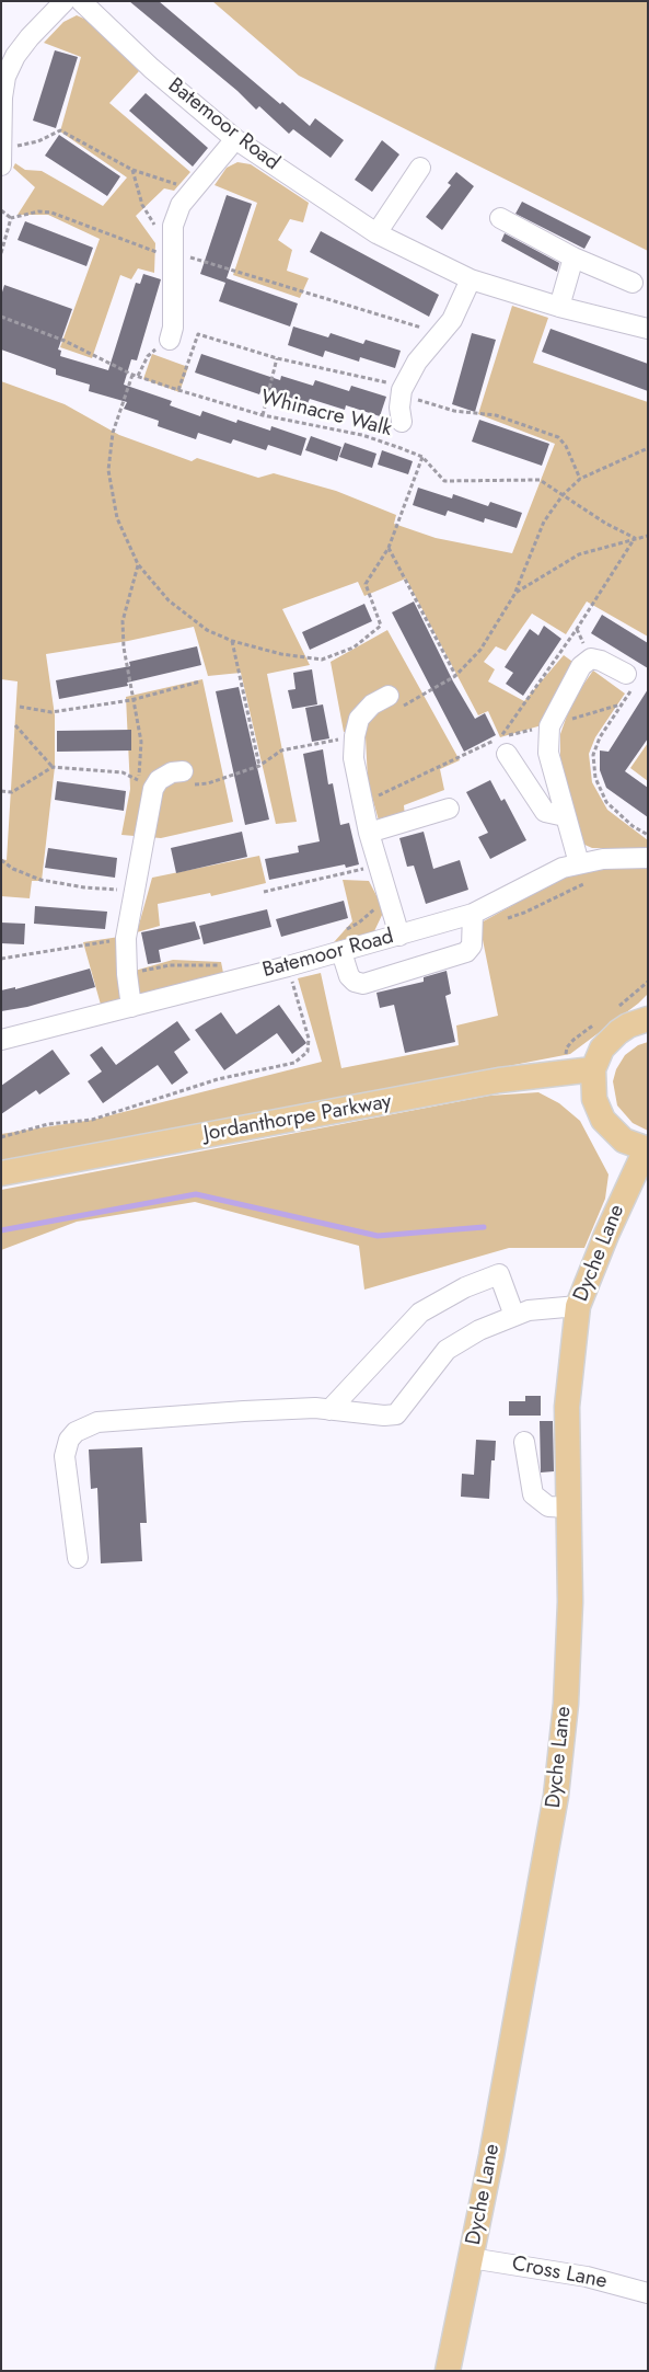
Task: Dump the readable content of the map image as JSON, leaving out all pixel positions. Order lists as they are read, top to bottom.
{
  "streets": {
    "main road": ["Jordanthorpe Parkway", "Dyche Lane"],
    "street": ["Batemoor Road", "Cross Lane"],
    "path": ["Whinacre Walk"]
  },
  "crossings": [
    ["Jordanthorpe Parkway", "Dyche Lane"],
    ["Dyche Lane", "Cross Lane"]
  ]
}
